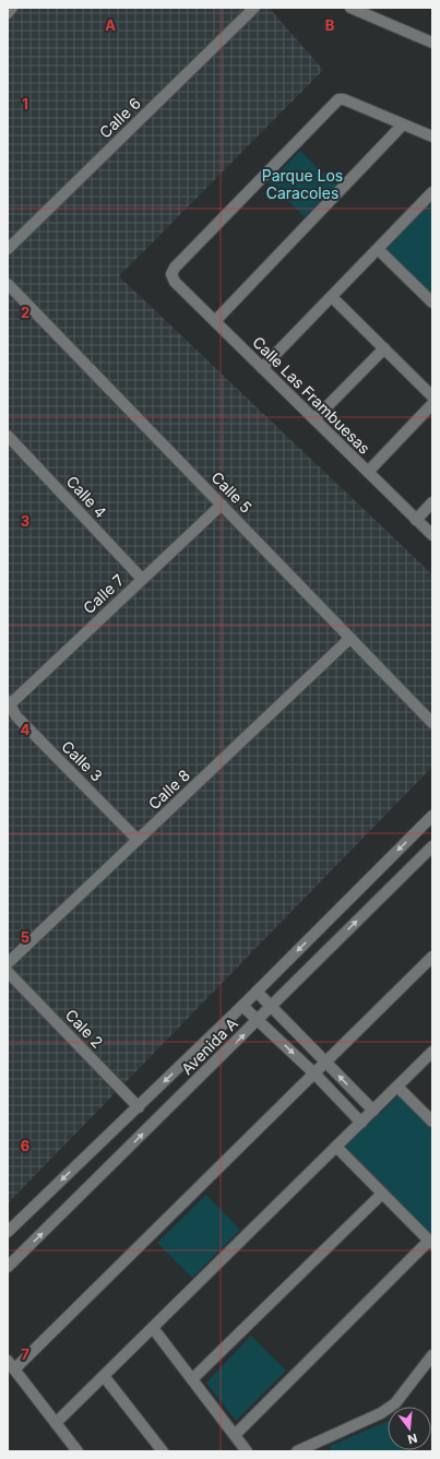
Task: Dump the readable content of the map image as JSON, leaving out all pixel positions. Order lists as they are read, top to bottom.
{
  "streets": {
    "street": [
      "Calle 6",
      "Calle Las Frambuesas",
      "Calle 5",
      "Calle 4",
      "Calle 7",
      "Calle 3",
      "Calle 8",
      "Cale 2",
      "Avenida A"
    ]
  },
  "crossings": [
    ["Calle 5", "Calle 7"],
    ["Calle 5", "Calle 8"],
    ["Calle 4", "Calle 7"],
    ["Calle 7", "Calle 3"],
    ["Calle 3", "Calle 8"],
    ["Cale 2", "Avenida A"]
  ],
  "parks": ["Parque Los Caracoles"],
  "north": "bottom",
  "grid": {
    "columns": ["A", "B"],
    "rows": [
      "1",
      "2",
      "3",
      "4",
      "5",
      "6",
      "7"
    ]
  }
}
